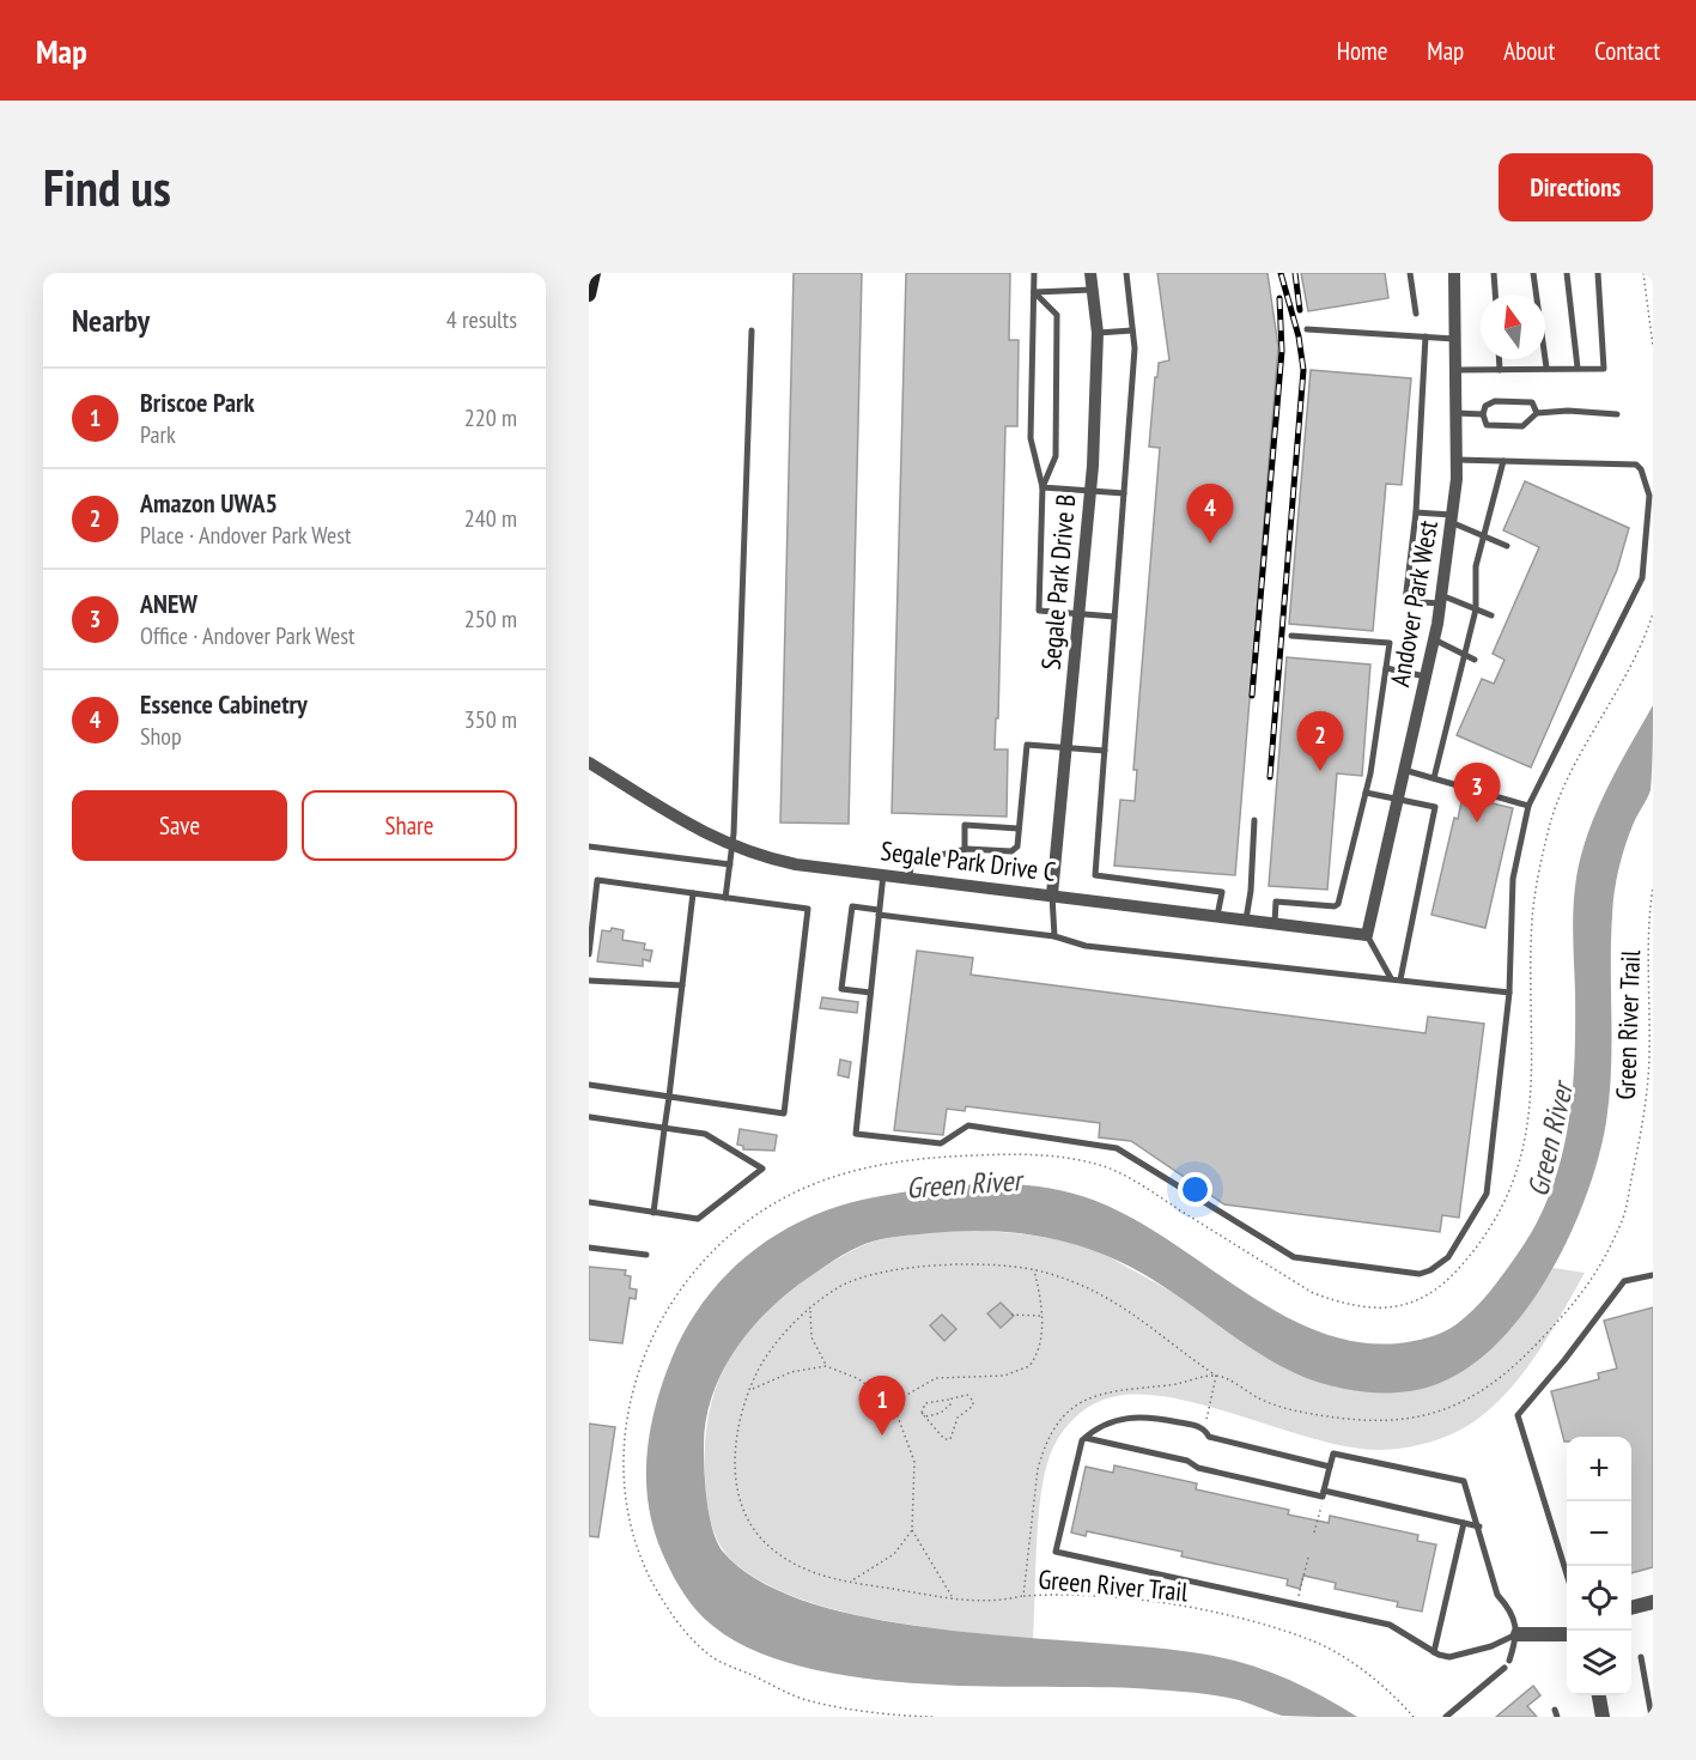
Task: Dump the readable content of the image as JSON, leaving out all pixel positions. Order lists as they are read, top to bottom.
{
  "streets": {
    "street": ["Segale Park Drive B", "Andover Park West", "Segale Park Drive C"],
    "path": ["Green River Trail"]
  },
  "crossings": [
    ["Segale Park Drive B", "Segale Park Drive C"],
    ["Andover Park West", "Segale Park Drive C"]
  ],
  "water": ["Green River"],
  "north": "top",
  "page": {
    "header": "Map",
    "nav": [
      "Home",
      "Map",
      "About",
      "Contact"
    ],
    "buttons": [
      "Directions",
      ["Save", "Share"]
    ],
    "title": "Find us",
    "heading": ["Nearby", "4 results"],
    "list": [
      {
        "mark": "1",
        "name": "Briscoe Park",
        "note": "Park",
        "value": "220 m"
      },
      {
        "mark": "2",
        "name": "Amazon UWA5",
        "note": "Place · Andover Park West",
        "value": "240 m"
      },
      {
        "mark": "3",
        "name": "ANEW",
        "note": "Office · Andover Park West",
        "value": "250 m"
      },
      {
        "mark": "4",
        "name": "Essence Cabinetry",
        "note": "Shop",
        "value": "350 m"
      }
    ],
    "pins": [
      "4",
      "2",
      "3",
      "1"
    ],
    "map_buttons": ["+", "−"]
  }
}
